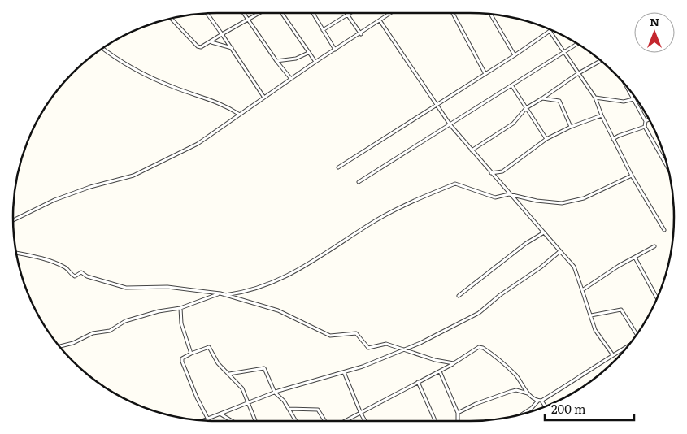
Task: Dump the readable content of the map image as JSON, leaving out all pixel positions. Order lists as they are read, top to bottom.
{
  "scale_bar": "200 m",
  "north": "top"
}
